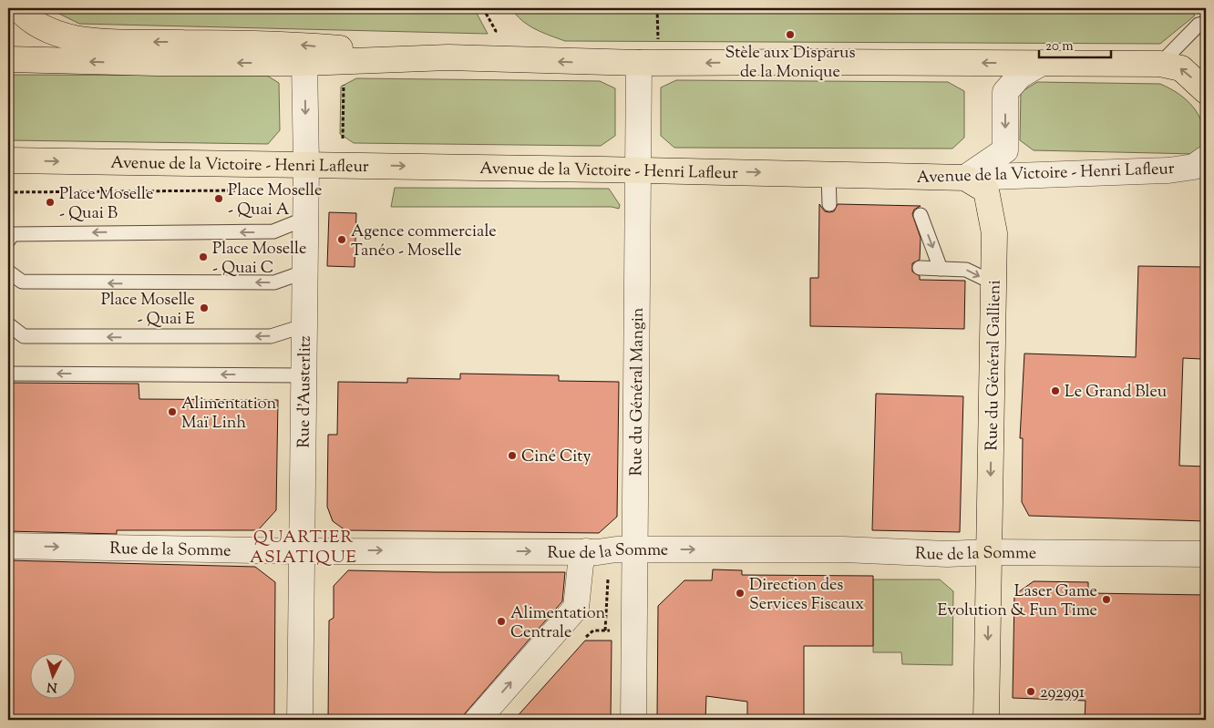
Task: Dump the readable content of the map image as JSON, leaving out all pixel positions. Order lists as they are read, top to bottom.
{
  "streets": {
    "main road": ["Avenue de la Victoire - Henri Lafleur", "Rue du Général Gallieni"],
    "street": ["Rue d'Austerlitz", "Rue du Général Mangin", "Rue de la Somme"]
  },
  "crossings": [
    ["Avenue de la Victoire - Henri Lafleur", "Rue du Général Gallieni"],
    ["Avenue de la Victoire - Henri Lafleur", "Rue d'Austerlitz"],
    ["Avenue de la Victoire - Henri Lafleur", "Rue du Général Mangin"],
    ["Rue du Général Gallieni", "Rue de la Somme"],
    ["Rue d'Austerlitz", "Rue de la Somme"],
    ["Rue du Général Mangin", "Rue de la Somme"]
  ],
  "one_way": ["Avenue de la Victoire - Henri Lafleur", "Rue du Général Gallieni", "Rue de la Somme"],
  "districts": ["QUARTIER ASIATIQUE"],
  "places": [
    "Stèle aux Disparus de la Monique",
    "Place Moselle - Quai A",
    "Place Moselle - Quai B",
    "Agence commerciale Tanéo - Moselle",
    "Place Moselle - Quai C",
    "Place Moselle - Quai E",
    "Le Grand Bleu",
    "Alimentation Maï Linh",
    "Ciné City",
    "Direction des Services Fiscaux",
    "Laser Game Evolution & Fun Time",
    "Alimentation Centrale",
    "292991"
  ],
  "scale_bar": "20 m",
  "north": "bottom"
}
